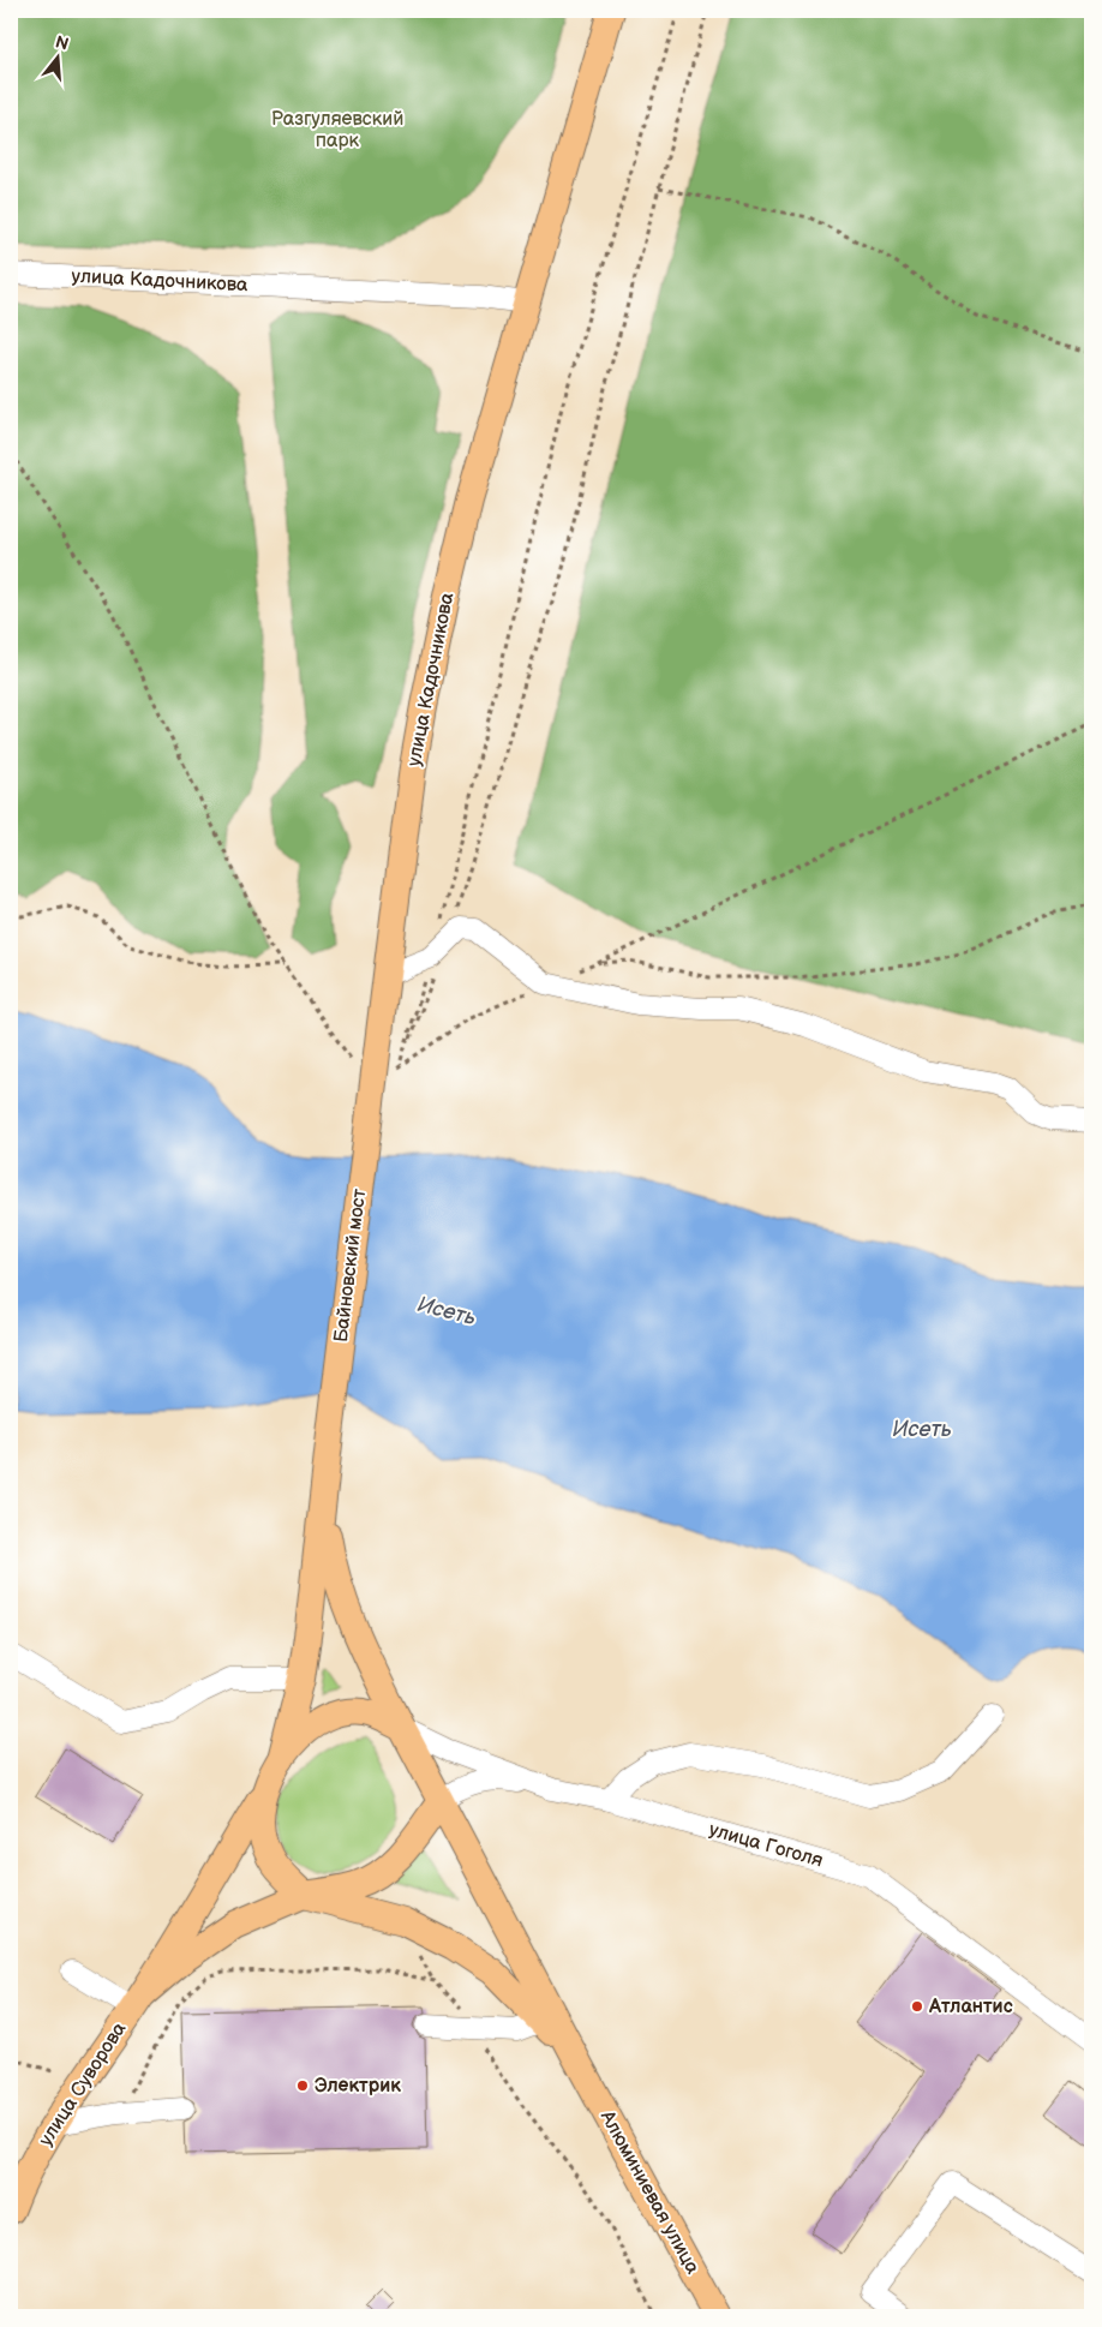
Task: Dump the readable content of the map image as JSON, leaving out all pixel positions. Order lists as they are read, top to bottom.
{
  "streets": {
    "main road": [
      "улица Кадочникова",
      "Байновский мост",
      "улица Суворова",
      "Алюминиевая улица"
    ],
    "street": ["улица Гоголя"]
  },
  "crossings": [
    ["улица Кадочникова", "Байновский мост"]
  ],
  "water": ["Исеть"],
  "parks": ["Разгуляевский парк"],
  "places": ["Атлантис", "Электрик"],
  "north": "top"
}
